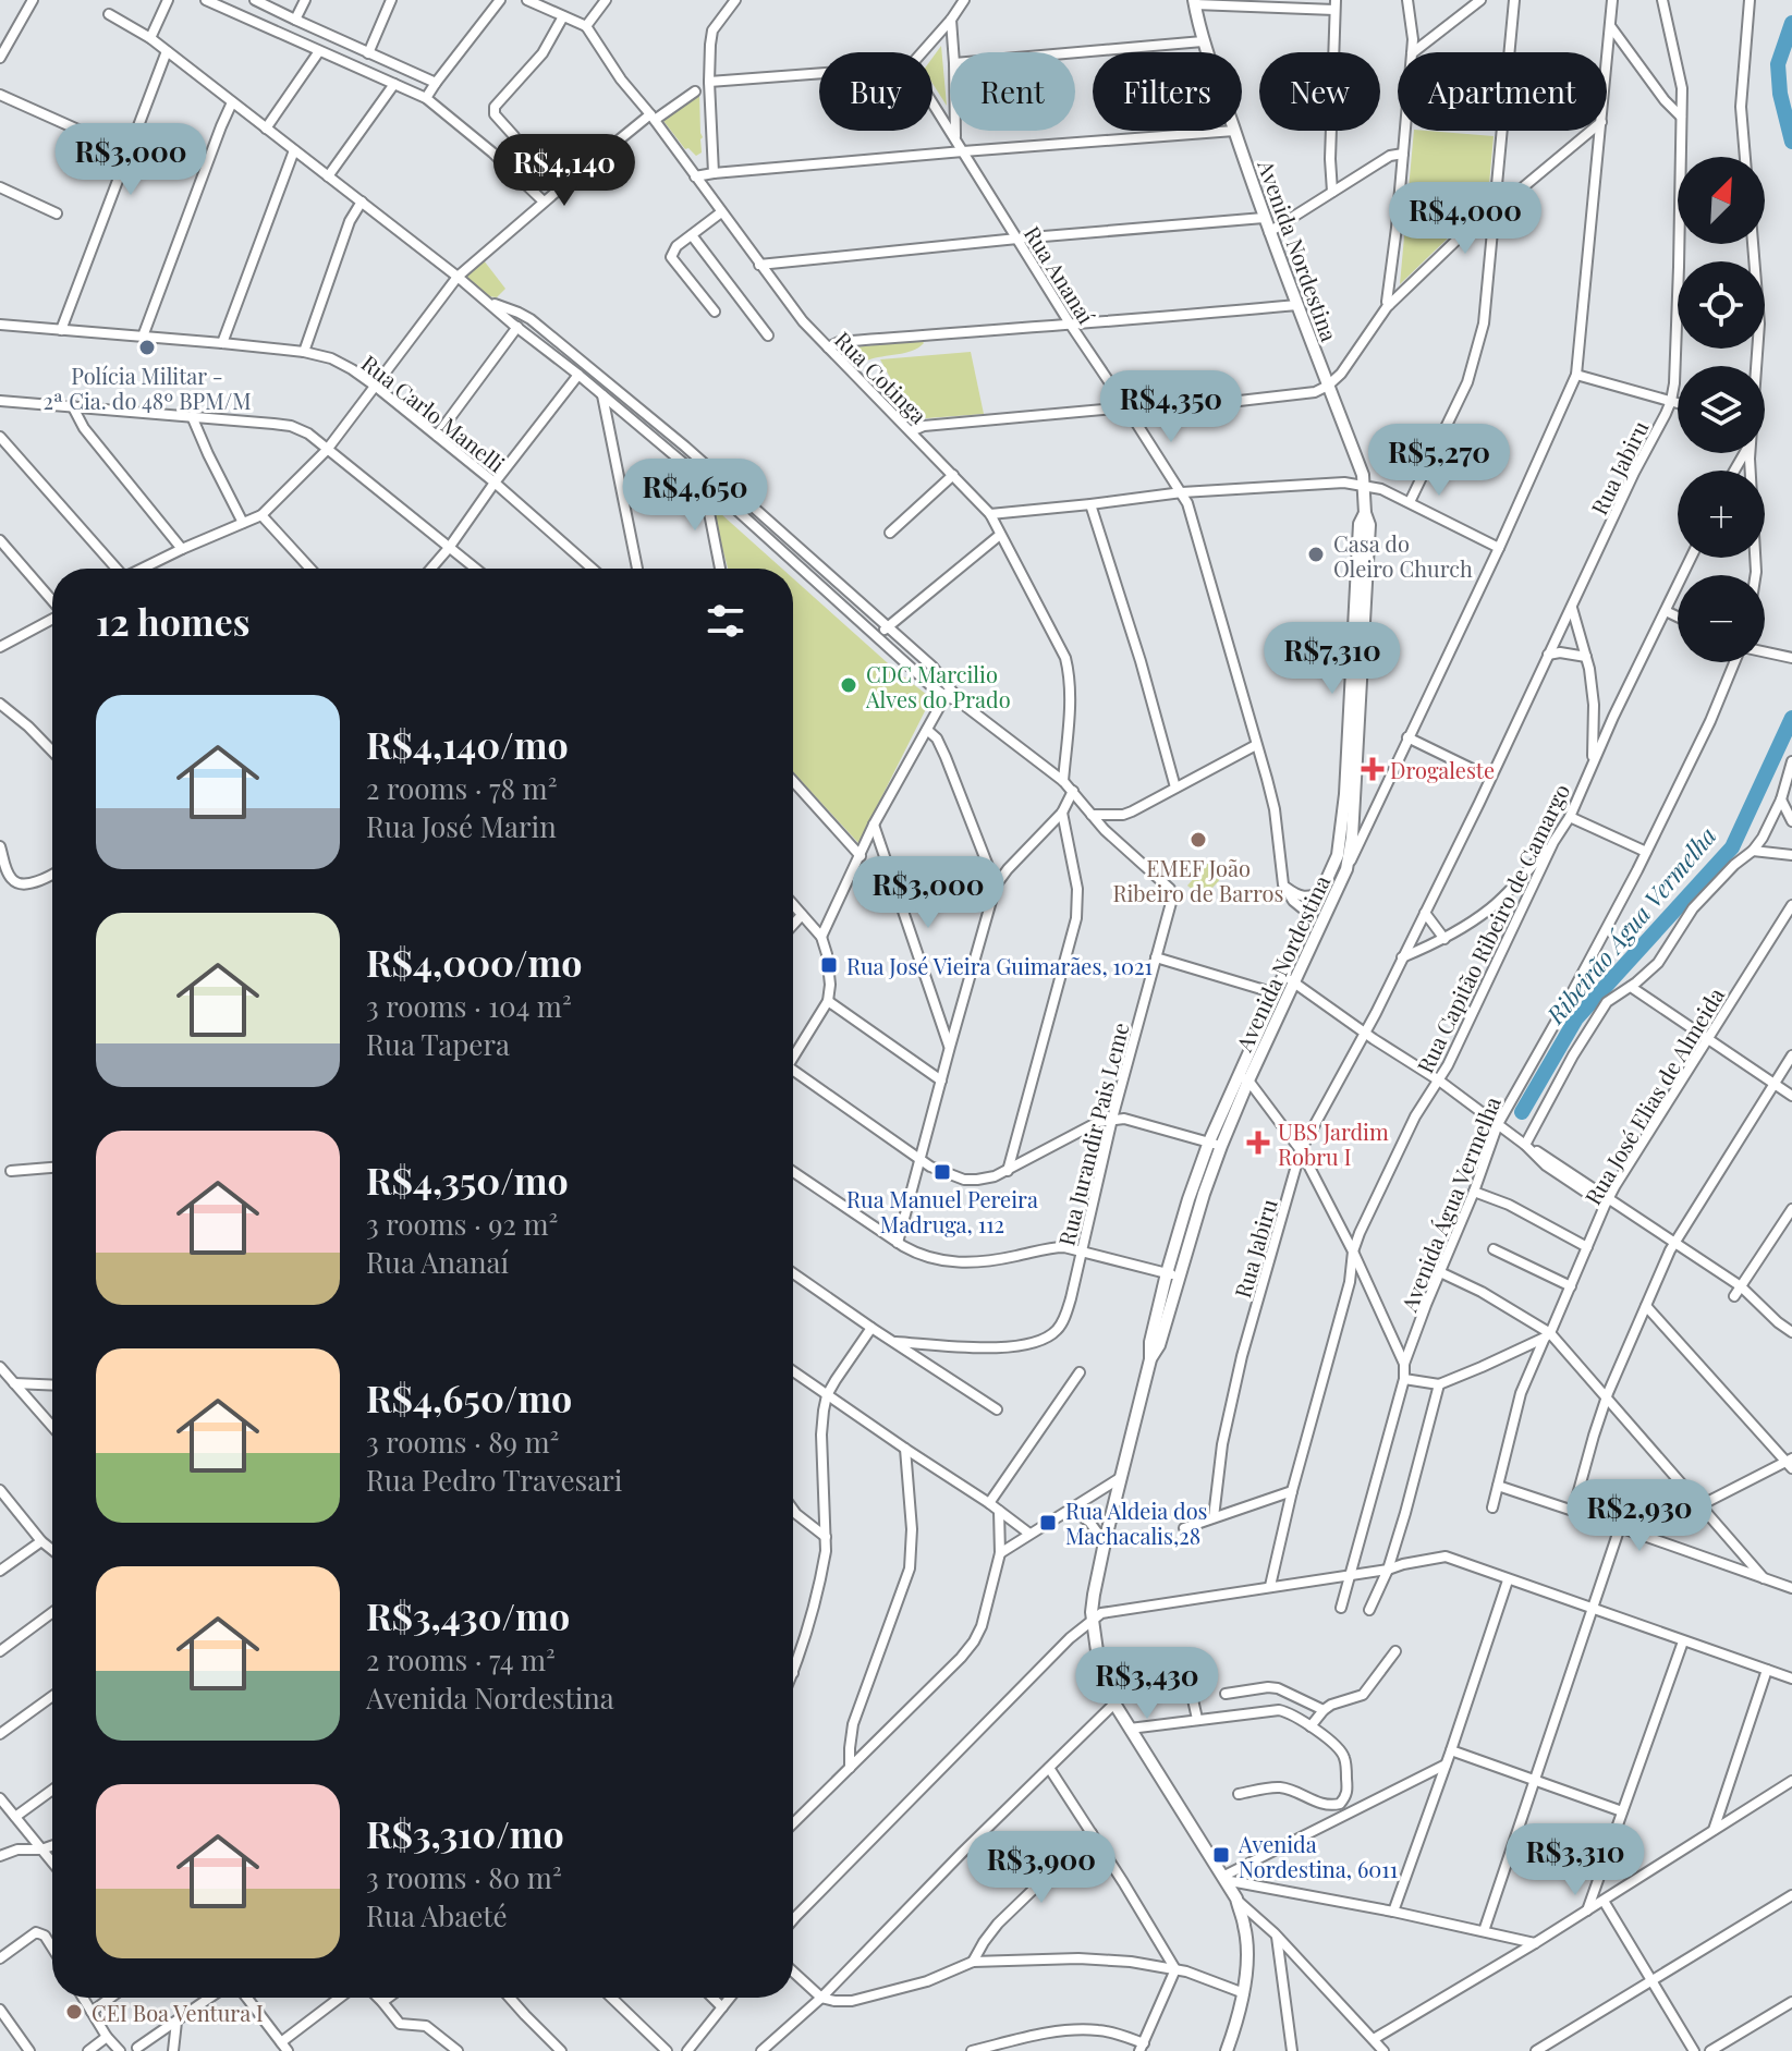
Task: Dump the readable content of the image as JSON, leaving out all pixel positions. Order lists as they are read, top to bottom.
{
  "streets": {
    "main road": ["Avenida Nordestina"],
    "street": [
      "Rua Ananaí",
      "Rua Cotinga",
      "Rua Carlo Manelli",
      "Rua Jabiru",
      "Rua Capitão Ribeiro de Camargo",
      "Rua José Elias de Almeida",
      "Rua Jurandir Pais Leme",
      "Avenida Água Vermelha"
    ]
  },
  "water": ["Ribeirão Água Vermelha"],
  "places": {
    "other": [
      "Polícia Militar - 2ª Cia. do 48º BPM/M",
      "Casa do Oleiro Church",
      "CDC Marcilio Alves do Prado",
      "EMEF João Ribeiro de Barros",
      "CEI Boa Ventura I"
    ],
    "health": ["Drogaleste", "UBS Jardim Robru I"],
    "transit": [
      "Rua José Vieira Guimarães, 1021",
      "Rua Manuel Pereira Madruga, 112",
      "Rua Aldeia dos Machacalis,28",
      "Avenida Nordestina, 6011"
    ]
  },
  "north": "top right",
  "page": {
    "chip": [
      "Buy",
      "Rent",
      "Filters",
      "New",
      "Apartment"
    ],
    "price": [
      "R$3,000",
      "R$4,140",
      "R$4,000",
      "R$4,350",
      "R$5,270",
      "R$4,650",
      "R$7,310",
      "R$3,000",
      "R$2,930",
      "R$3,430",
      "R$3,310",
      "R$3,900"
    ],
    "map_buttons": ["+", "−"],
    "heading": "12 homes",
    "list": [
      {
        "name": "R$4,140/mo",
        "note": "2 rooms · 78 m² · Rua José Marin"
      },
      {
        "name": "R$4,000/mo",
        "note": "3 rooms · 104 m² · Rua Tapera"
      },
      {
        "name": "R$4,350/mo",
        "note": "3 rooms · 92 m² · Rua Ananaí"
      },
      {
        "name": "R$4,650/mo",
        "note": "3 rooms · 89 m² · Rua Pedro Travesari"
      },
      {
        "name": "R$3,430/mo",
        "note": "2 rooms · 74 m² · Avenida Nordestina"
      },
      {
        "name": "R$3,310/mo",
        "note": "3 rooms · 80 m² · Rua Abaeté"
      }
    ]
  }
}
